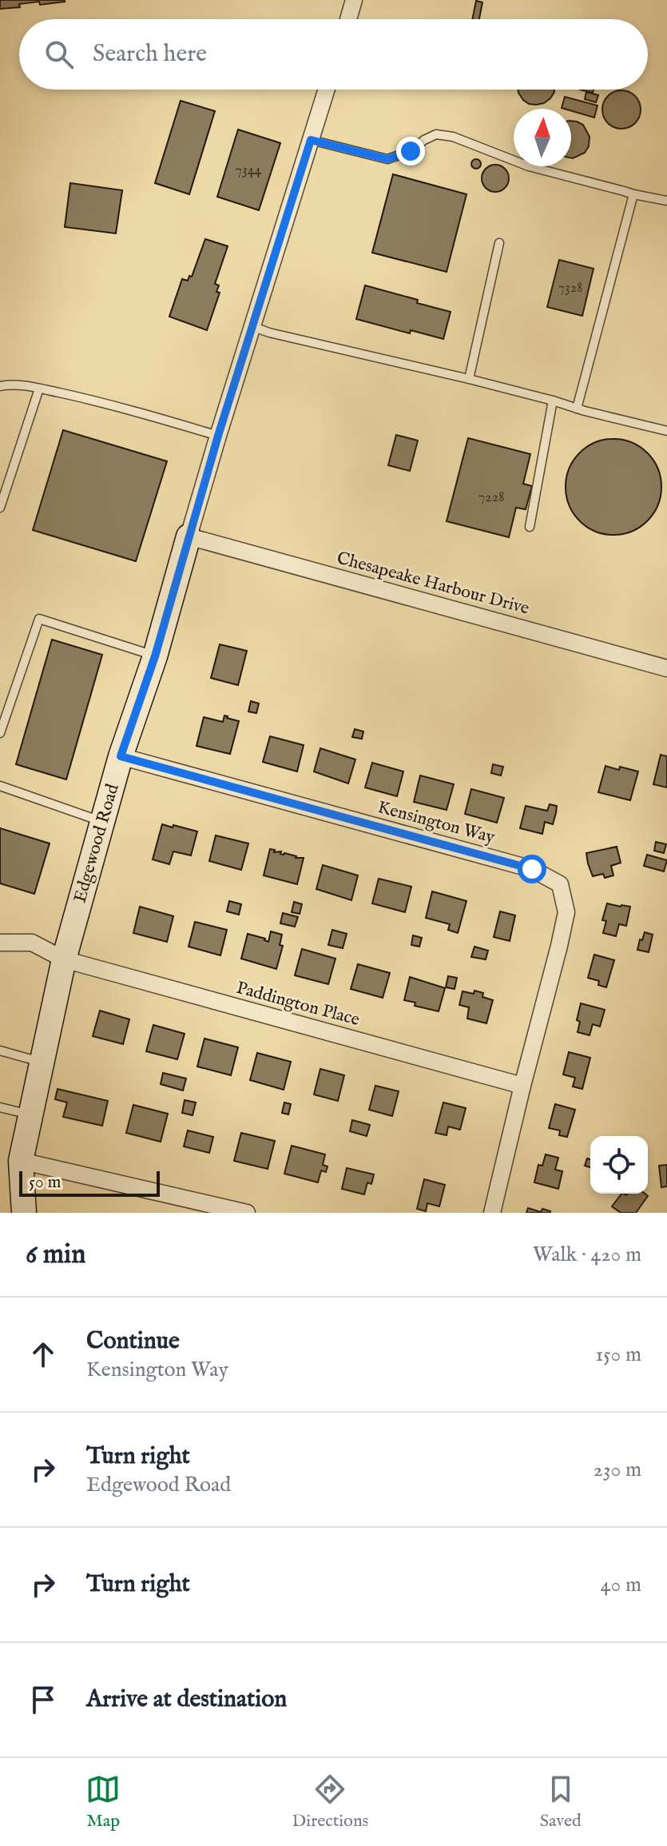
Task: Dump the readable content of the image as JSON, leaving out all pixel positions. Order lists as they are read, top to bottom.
{
  "streets": {
    "street": [
      "Chesapeake Harbour Drive",
      "Kensington Way",
      "Edgewood Road",
      "Paddington Place"
    ]
  },
  "crossings": [
    ["Chesapeake Harbour Drive", "Edgewood Road"],
    ["Kensington Way", "Edgewood Road"],
    ["Kensington Way", "Paddington Place"],
    ["Edgewood Road", "Paddington Place"]
  ],
  "house_numbers": ["7344", "7328", "7228"],
  "scale_bar": "50 m",
  "north": "top",
  "page": {
    "search": "Search here",
    "scale": "50 m",
    "heading": ["6 min", "Walk · 420 m"],
    "list": [
      ["Continue", "Kensington Way", "150 m"],
      ["Turn right", "Edgewood Road", "230 m"],
      ["Turn right", "40 m"],
      "Arrive at destination"
    ],
    "nav": ["Map", "Directions", "Saved"]
  }
}
